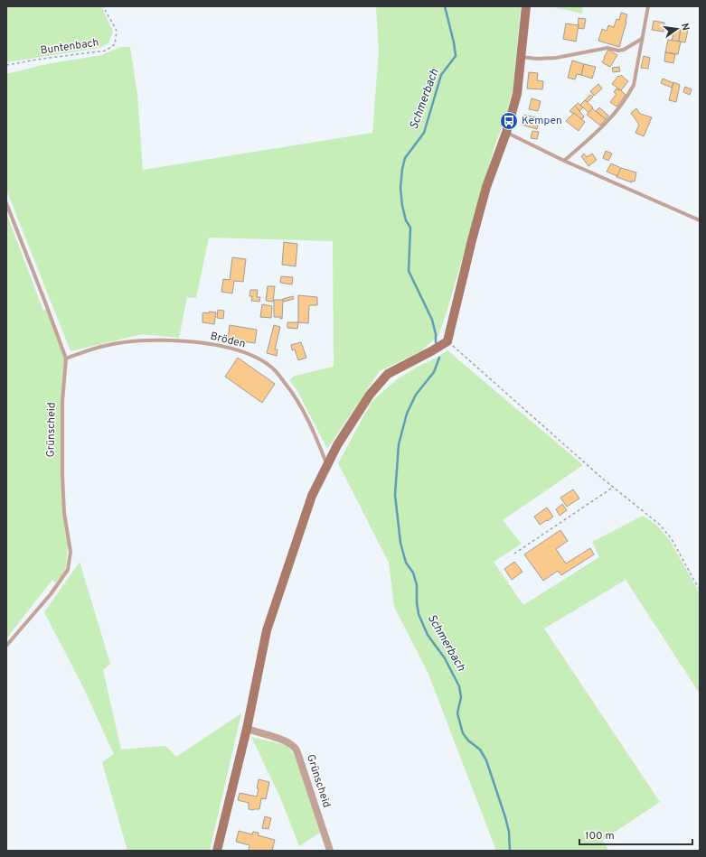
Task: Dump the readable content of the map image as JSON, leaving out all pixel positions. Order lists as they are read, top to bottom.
{
  "streets": {
    "street": ["Grünscheid"],
    "lane": ["Bröden"],
    "path": ["Buntenbach"]
  },
  "crossings": [
    ["Bröden", "Grünscheid"]
  ],
  "water": ["Schmerbach"],
  "places": {
    "bus stop": ["Kempen"]
  },
  "scale_bar": "100 m",
  "north": "right"
}
